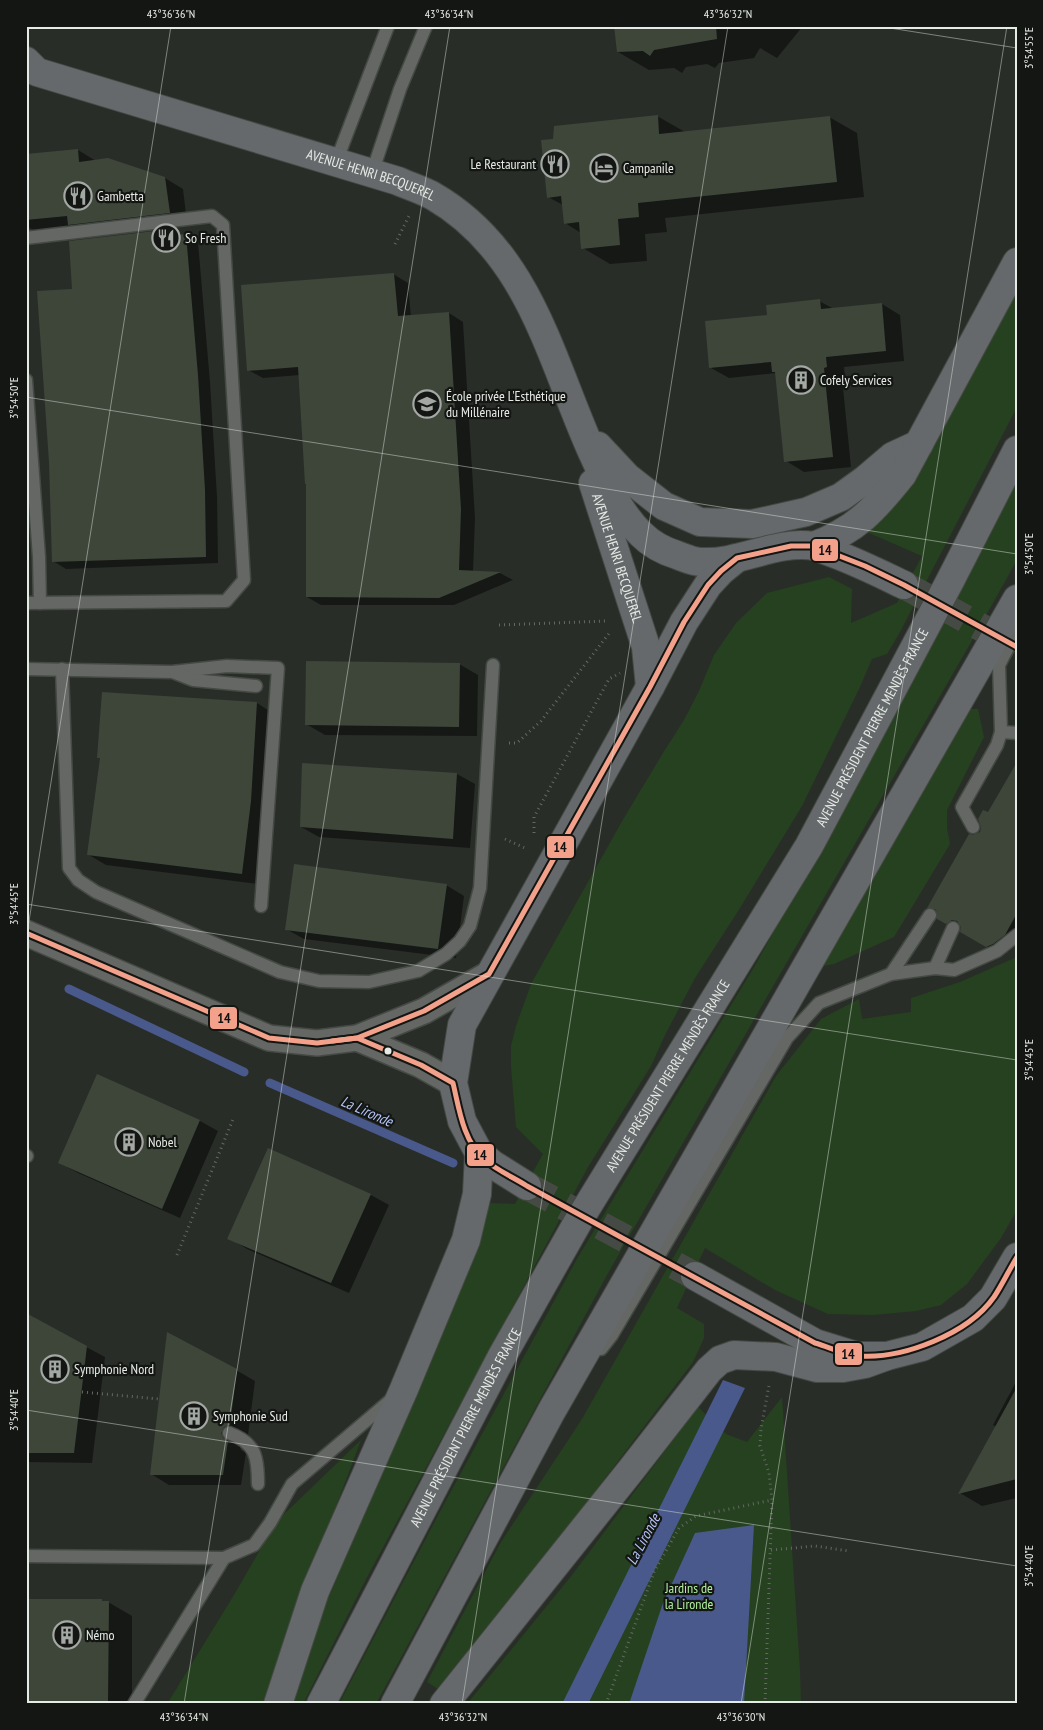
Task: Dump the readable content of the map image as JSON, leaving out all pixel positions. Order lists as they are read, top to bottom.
{
  "streets": {
    "main road": ["AVENUE HENRI BECQUEREL", "AVENUE PRÉSIDENT PIERRE MENDÈS FRANCE"]
  },
  "water": ["La Lironde"],
  "parks": ["Jardins de la Lironde"],
  "places": {
    "restaurant": ["Le Restaurant", "Gambetta", "So Fresh"],
    "hotel": ["Campanile"],
    "building": [
      "Cofely Services",
      "Nobel",
      "Symphonie Nord",
      "Symphonie Sud",
      "Némo"
    ],
    "school or university": ["École privée L'Esthétique du Millénaire"]
  },
  "lines": ["transit line 14"],
  "coordinates": [
    "43°36'36\"N",
    "43°36'34\"N",
    "43°36'32\"N",
    "3°54'55\"E",
    "3°54'50\"E",
    "3°54'45\"E",
    "3°54'40\"E",
    "43°36'30\"N"
  ]
}
